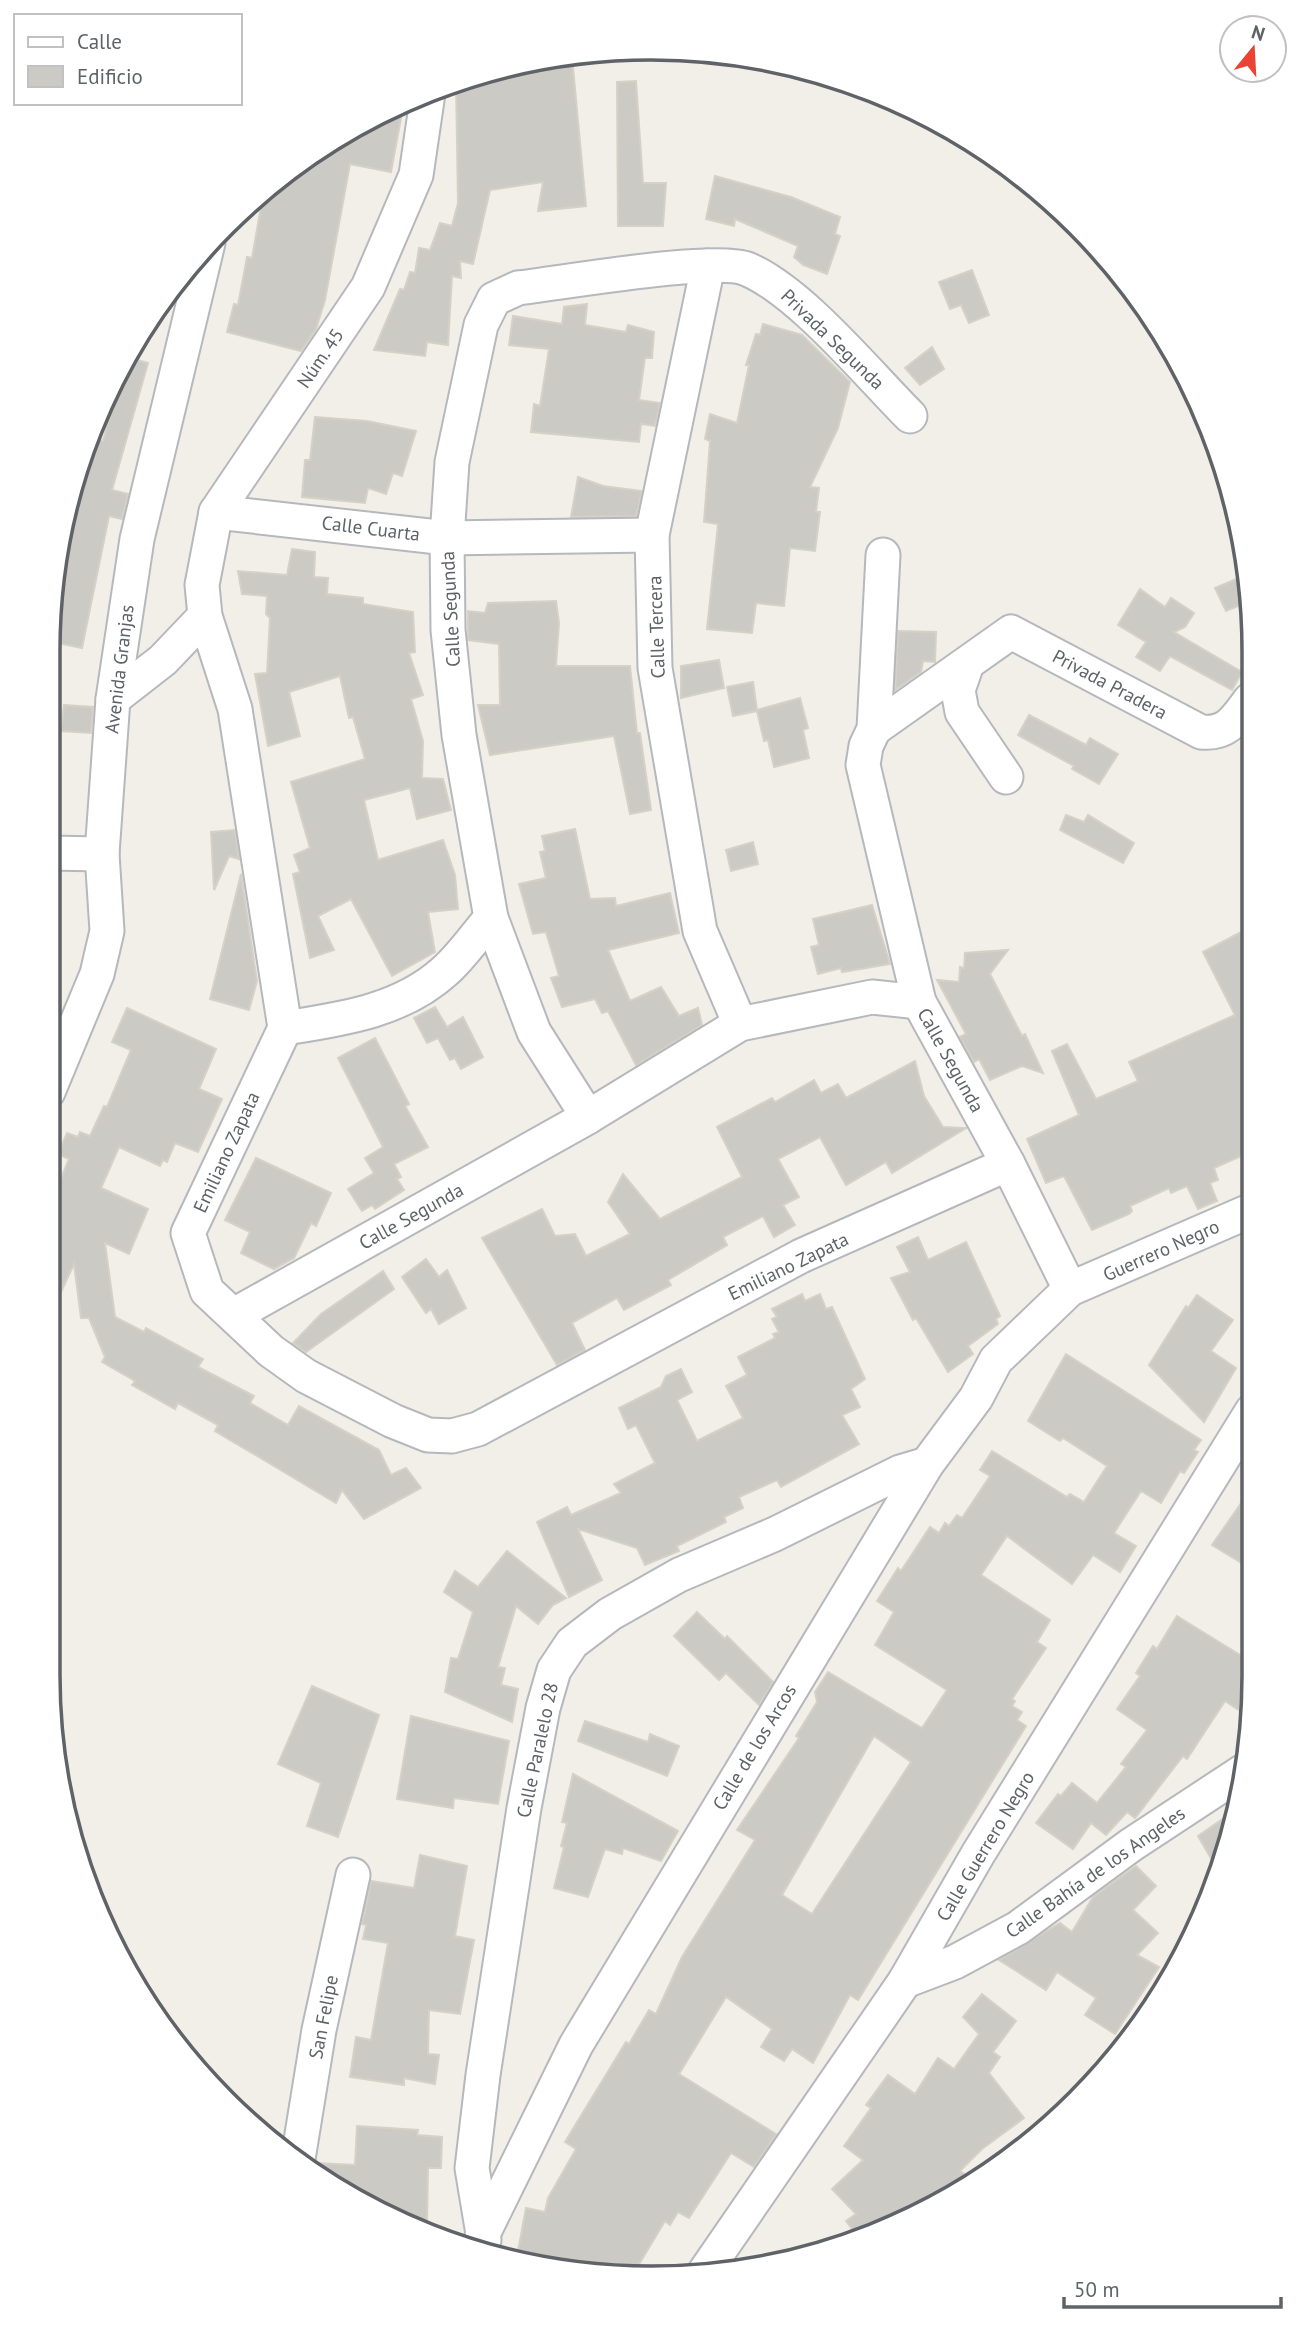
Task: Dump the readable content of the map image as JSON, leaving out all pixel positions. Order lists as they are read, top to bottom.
{
  "streets": {
    "street": [
      "Privada Segunda",
      "Núm. 45",
      "Calle Cuarta",
      "Calle Segunda",
      "Calle Tercera",
      "Avenida Granjas",
      "Privada Pradera",
      "Emiliano Zapata",
      "Guerrero Negro",
      "Calle de los Arcos",
      "Calle Paralelo 28",
      "Calle Guerrero Negro",
      "Calle Bahía de los Angeles",
      "San Felipe"
    ]
  },
  "crossings": [
    ["Privada Segunda", "Calle Segunda"],
    ["Privada Segunda", "Calle Tercera"],
    ["Núm. 45", "Calle Cuarta"],
    ["Calle Cuarta", "Calle Segunda"],
    ["Calle Cuarta", "Calle Tercera"],
    ["Calle Segunda", "Calle Tercera"],
    ["Calle Segunda", "Emiliano Zapata"],
    ["Calle Segunda", "Guerrero Negro"],
    ["Calle Segunda", "Calle de los Arcos"],
    ["Guerrero Negro", "Calle de los Arcos"],
    ["Calle de los Arcos", "Calle Paralelo 28"],
    ["Calle Guerrero Negro", "Calle Bahía de los Angeles"]
  ],
  "legend": ["Calle", "Edificio"],
  "scale_bar": "50 m",
  "north": "top"
}
